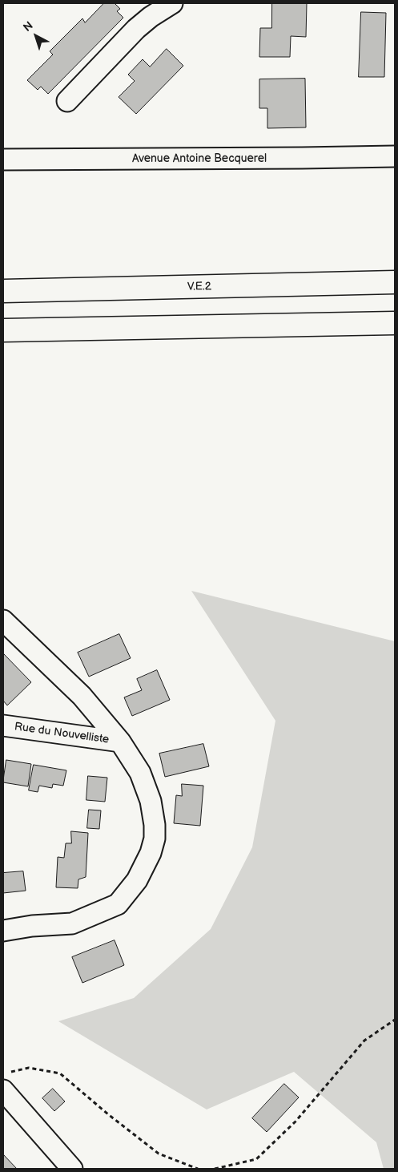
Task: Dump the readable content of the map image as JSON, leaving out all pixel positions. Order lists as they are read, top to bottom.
{
  "streets": {
    "highway": ["V.E.2"],
    "street": ["Avenue Antoine Becquerel", "Rue du Nouvelliste"]
  },
  "north": "top left"
}
